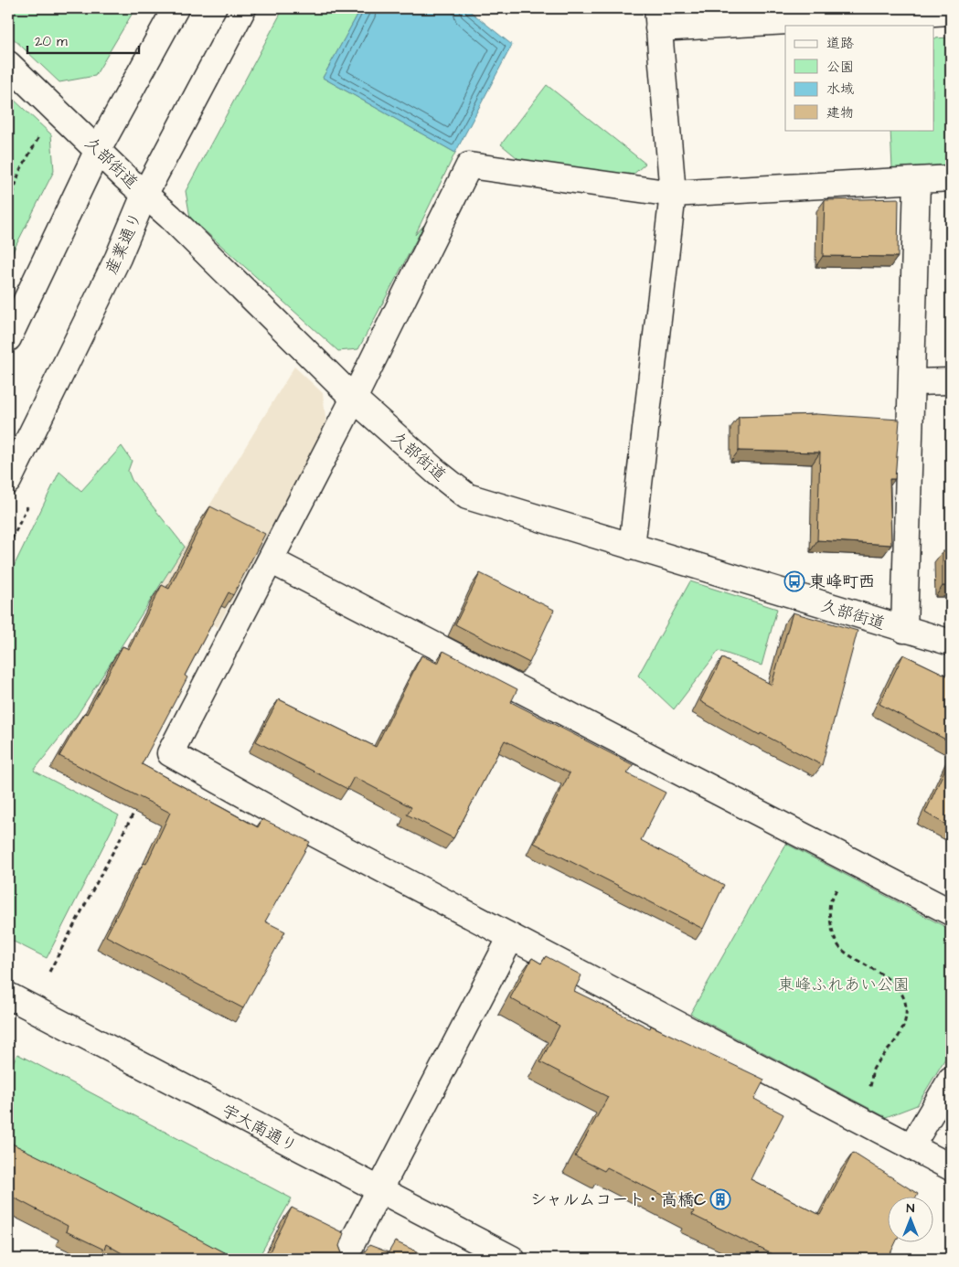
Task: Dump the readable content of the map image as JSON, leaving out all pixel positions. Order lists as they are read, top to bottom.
{
  "streets": {
    "street": ["久部街道", "産業通り", "宇大南通り"]
  },
  "crossings": [
    ["久部街道", "産業通り"]
  ],
  "parks": ["東峰ふれあい公園"],
  "places": {
    "bus stop": ["東峰町西"],
    "building": ["シャルムコート・高橋C"]
  },
  "legend": [
    "道路",
    "公園",
    "水域",
    "建物"
  ],
  "scale_bar": "20 m",
  "north": "top"
}
